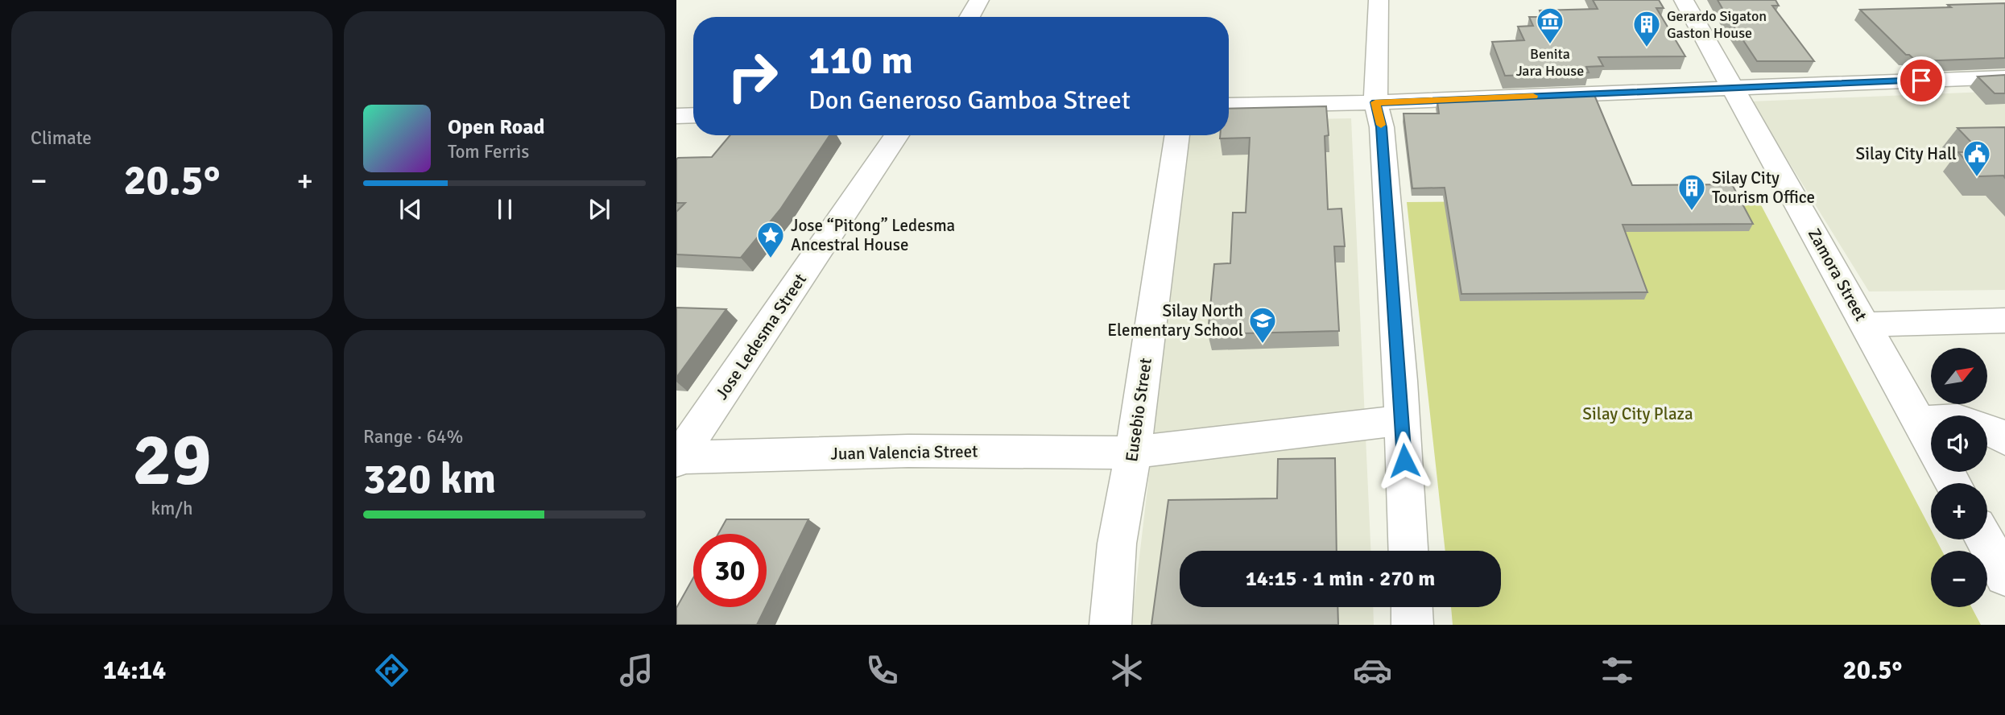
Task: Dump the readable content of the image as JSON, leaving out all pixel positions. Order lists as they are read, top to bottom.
{
  "streets": {
    "street": [
      "Zamora Street",
      "Jose Ledesma Street",
      "Eusebio Street",
      "Juan Valencia Street"
    ]
  },
  "crossings": [
    ["Jose Ledesma Street", "Juan Valencia Street"],
    ["Eusebio Street", "Juan Valencia Street"]
  ],
  "parks": ["Silay City Plaza"],
  "places": {
    "museum": ["Benita Jara House"],
    "building": ["Gerardo Sigaton Gaston House", "Silay City Tourism Office"],
    "public building": ["Silay City Hall"],
    "place": ["Jose “Pitong” Ledesma Ancestral House"],
    "school or university": ["Silay North Elementary School"]
  },
  "north": "top right",
  "page": {
    "tile": [
      "Climate",
      ["29", "km/h"],
      ["Range · 64%", "320 km"]
    ],
    "turn": ["110 m", "Don Generoso Gamboa Street"],
    "song": ["Open Road", "Tom Ferris"],
    "heat": ["−", "20.5°", "+"],
    "map_buttons": ["+", "−"],
    "limit": "30",
    "trip": "14:15 · 1 min · 270 m",
    "tabs": ["14:14", "20.5°"]
  }
}
